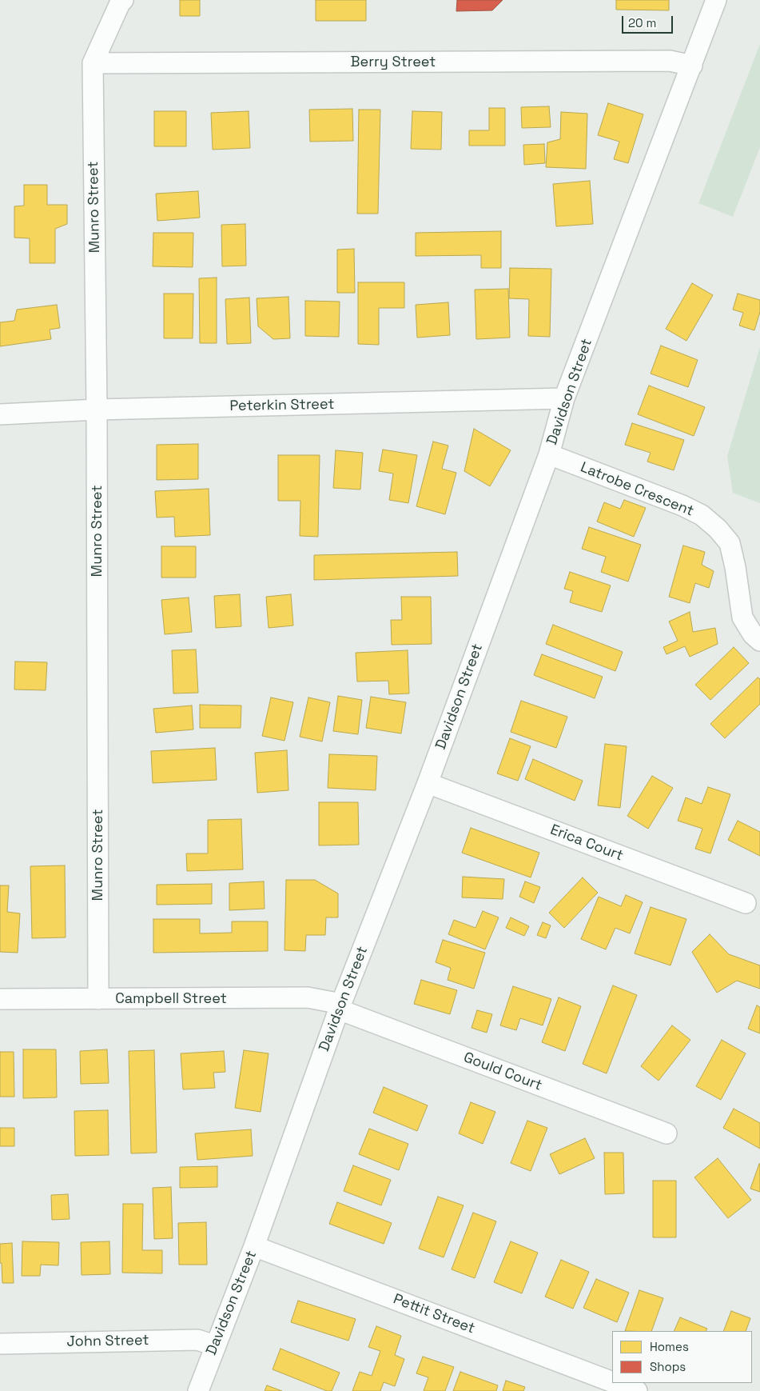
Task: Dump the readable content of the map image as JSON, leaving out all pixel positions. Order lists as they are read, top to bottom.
{
  "streets": {
    "street": [
      "Berry Street",
      "Munro Street",
      "Davidson Street",
      "Peterkin Street",
      "Latrobe Crescent",
      "Erica Court",
      "Campbell Street",
      "Gould Court",
      "Pettit Street",
      "John Street"
    ]
  },
  "crossings": [
    ["Berry Street", "Munro Street"],
    ["Berry Street", "Davidson Street"],
    ["Munro Street", "Peterkin Street"],
    ["Munro Street", "Campbell Street"],
    ["Davidson Street", "Peterkin Street"],
    ["Davidson Street", "Latrobe Crescent"],
    ["Davidson Street", "Erica Court"],
    ["Davidson Street", "Campbell Street"],
    ["Davidson Street", "Gould Court"],
    ["Davidson Street", "Pettit Street"],
    ["Davidson Street", "John Street"],
    ["Campbell Street", "Gould Court"]
  ],
  "legend": ["Homes", "Shops"],
  "scale_bar": "20 m"
}
